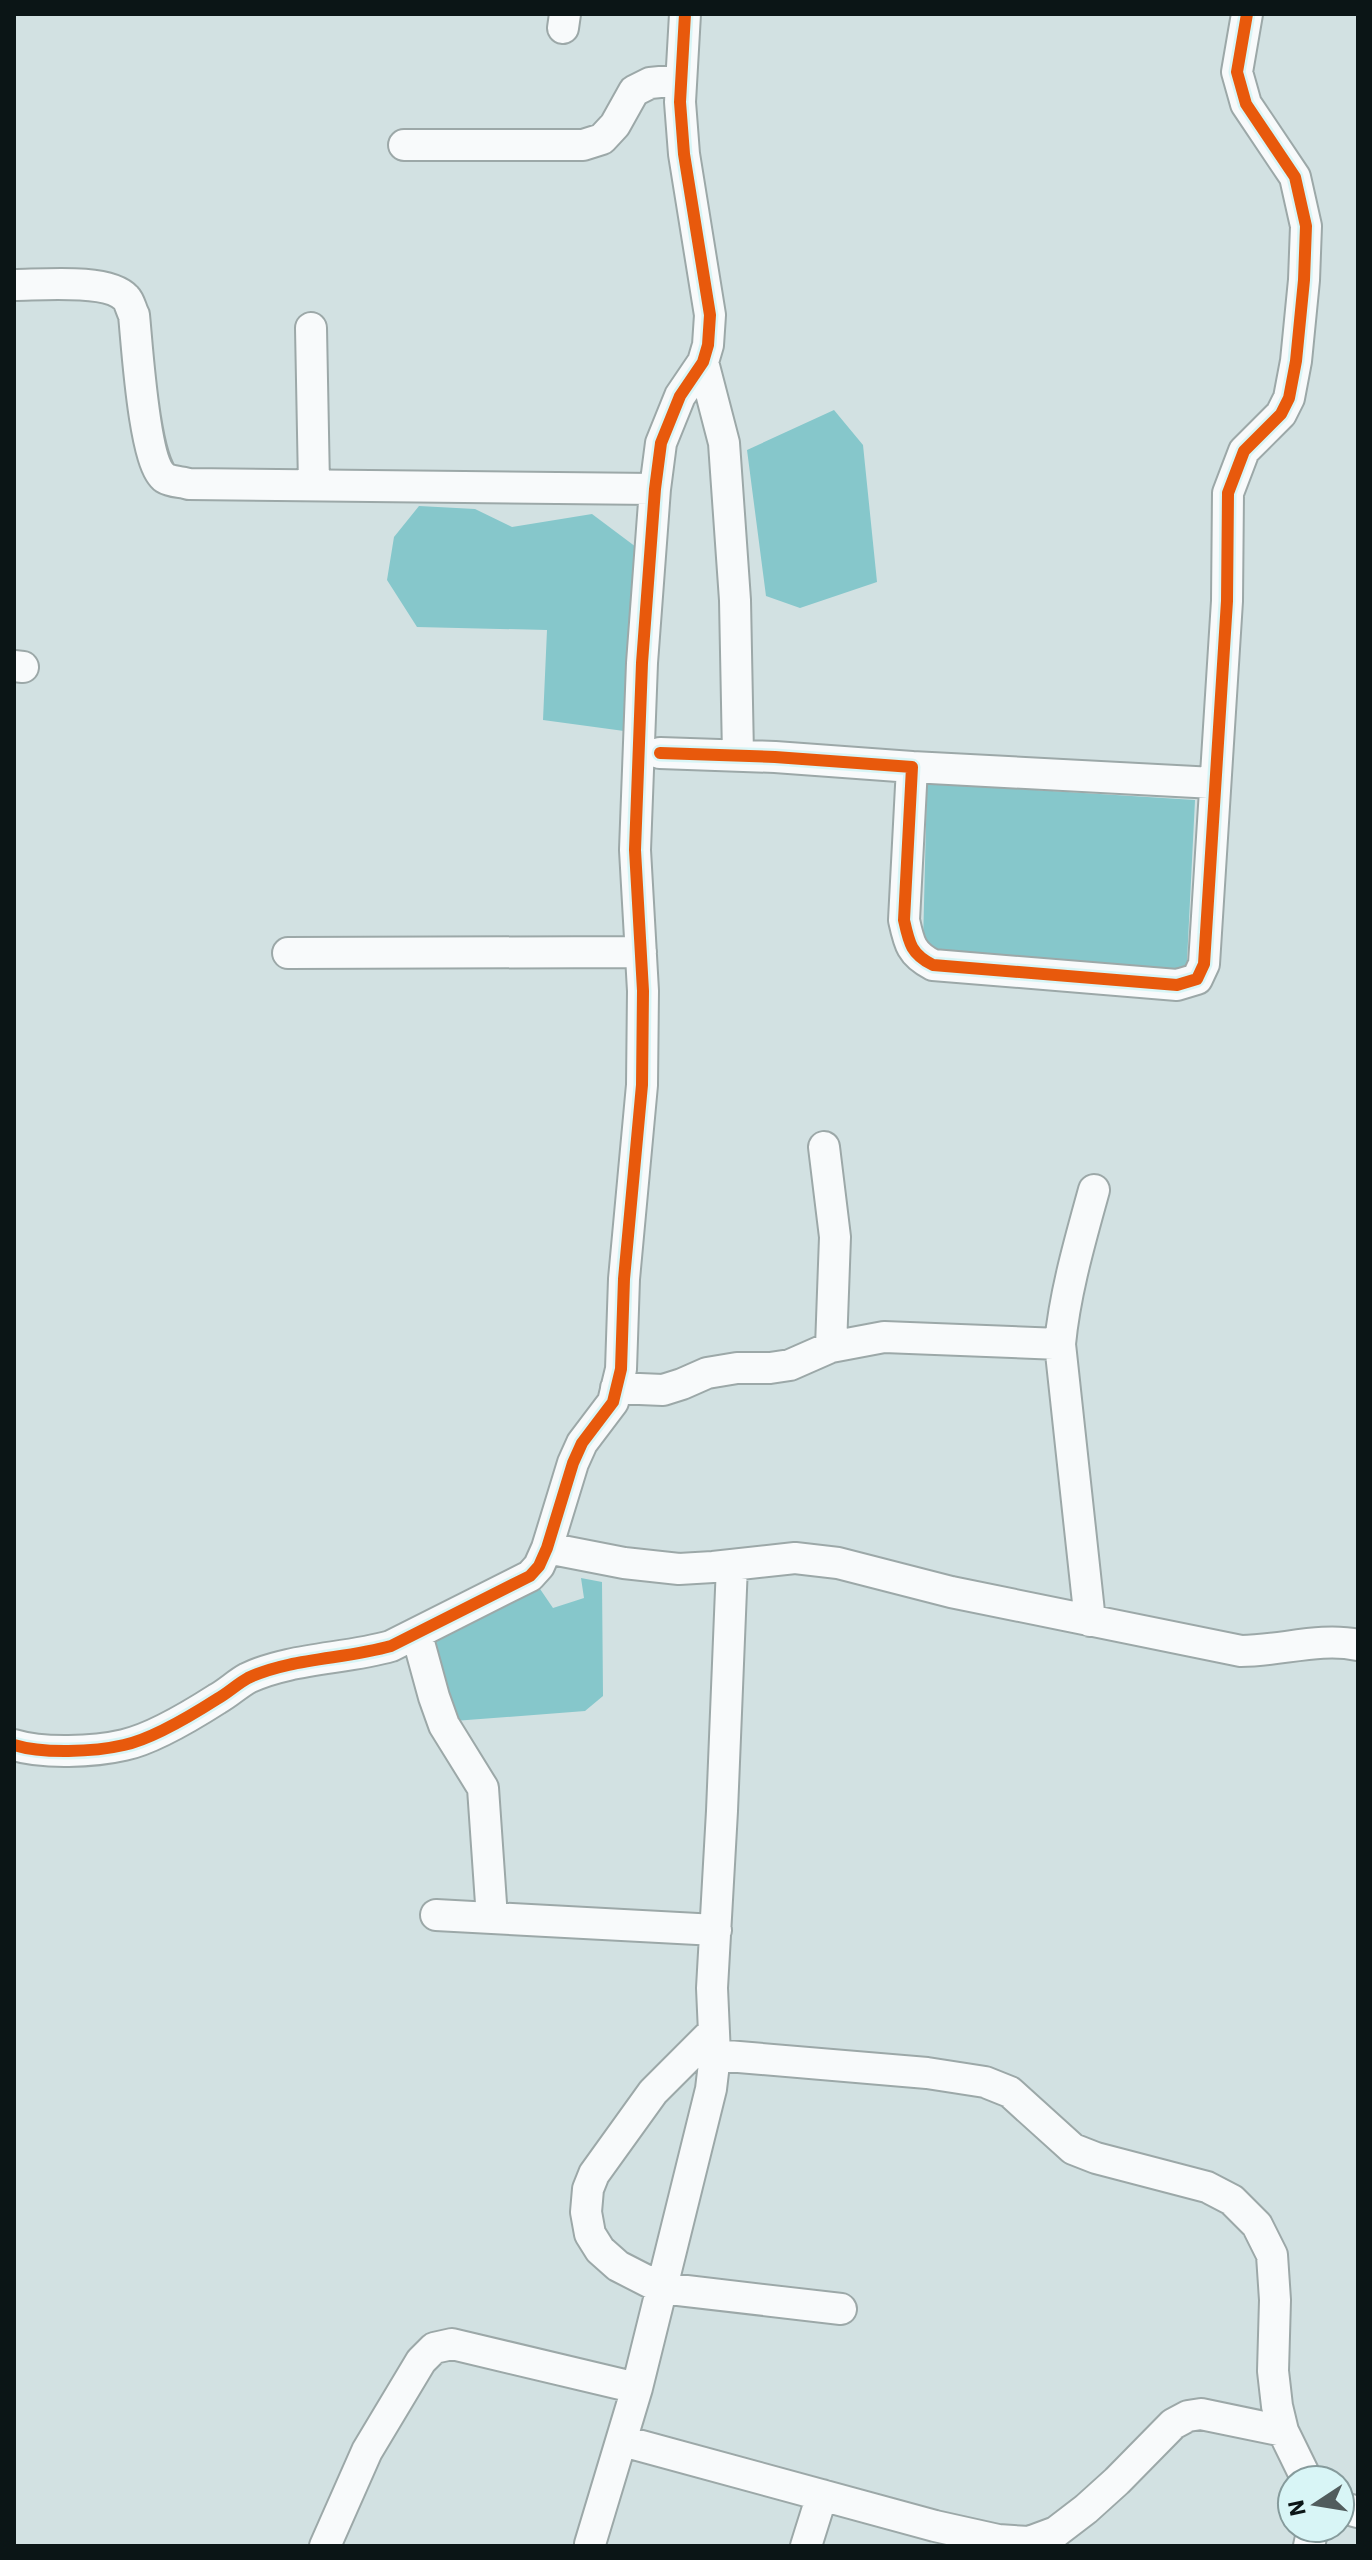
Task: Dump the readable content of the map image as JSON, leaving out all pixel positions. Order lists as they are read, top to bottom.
{
  "north": "left"
}
